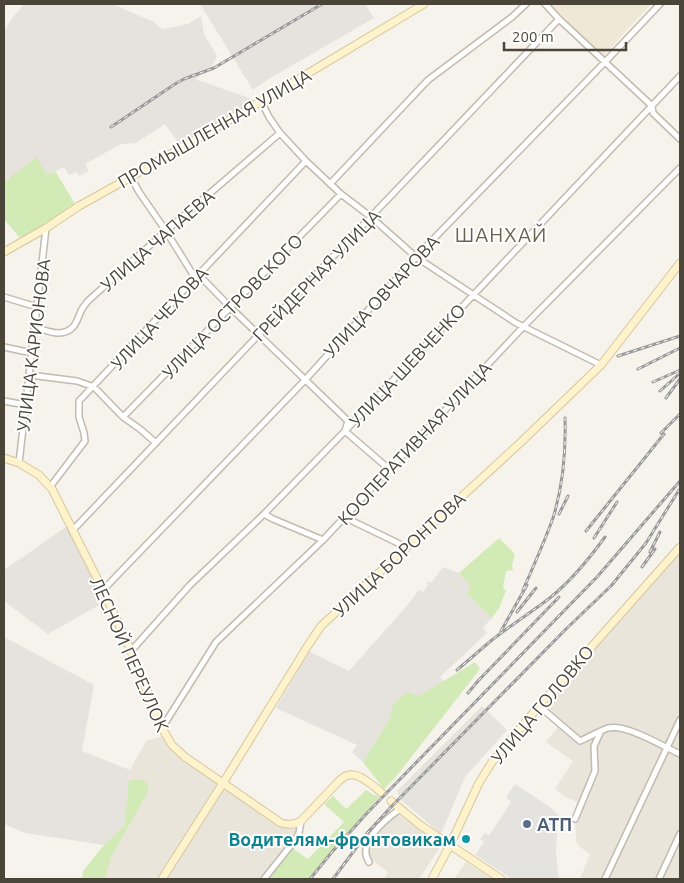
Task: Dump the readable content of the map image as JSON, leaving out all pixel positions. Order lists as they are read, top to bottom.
{
  "streets": {
    "street": [
      "ПРОМЫШЛЕННАЯ УЛИЦА",
      "УЛИЦА ЧАПАЕВА",
      "ГРЕЙДЕРНАЯ УЛИЦА",
      "УЛИЦА ОВЧАРОВА",
      "УЛИЦА ОСТРОВСКОГО",
      "УЛИЦА ЧЕХОВА",
      "УЛИЦА КАРИОНОВА",
      "УЛИЦА ШЕВЧЕНКО",
      "КООПЕРАТИВНАЯ УЛИЦА",
      "УЛИЦА БОРОНТОВА",
      "ЛЕСНОЙ ПЕРЕУЛОК",
      "УЛИЦА ГОЛОВКО"
    ]
  },
  "crossings": [
    ["ПРОМЫШЛЕННАЯ УЛИЦА", "УЛИЦА КАРИОНОВА"],
    ["УЛИЦА ЧАПАЕВА", "УЛИЦА КАРИОНОВА"],
    ["ГРЕЙДЕРНАЯ УЛИЦА", "ЛЕСНОЙ ПЕРЕУЛОК"],
    ["УЛИЦА ОВЧАРОВА", "ЛЕСНОЙ ПЕРЕУЛОК"],
    ["УЛИЦА ЧЕХОВА", "ЛЕСНОЙ ПЕРЕУЛОК"],
    ["УЛИЦА КАРИОНОВА", "ЛЕСНОЙ ПЕРЕУЛОК"],
    ["УЛИЦА ШЕВЧЕНКО", "ЛЕСНОЙ ПЕРЕУЛОК"],
    ["КООПЕРАТИВНАЯ УЛИЦА", "ЛЕСНОЙ ПЕРЕУЛОК"],
    ["УЛИЦА БОРОНТОВА", "ЛЕСНОЙ ПЕРЕУЛОК"]
  ],
  "districts": ["ШАНХАЙ"],
  "places": ["АТП", "Водителям-фронтовикам"],
  "scale_bar": "200 m"
}
